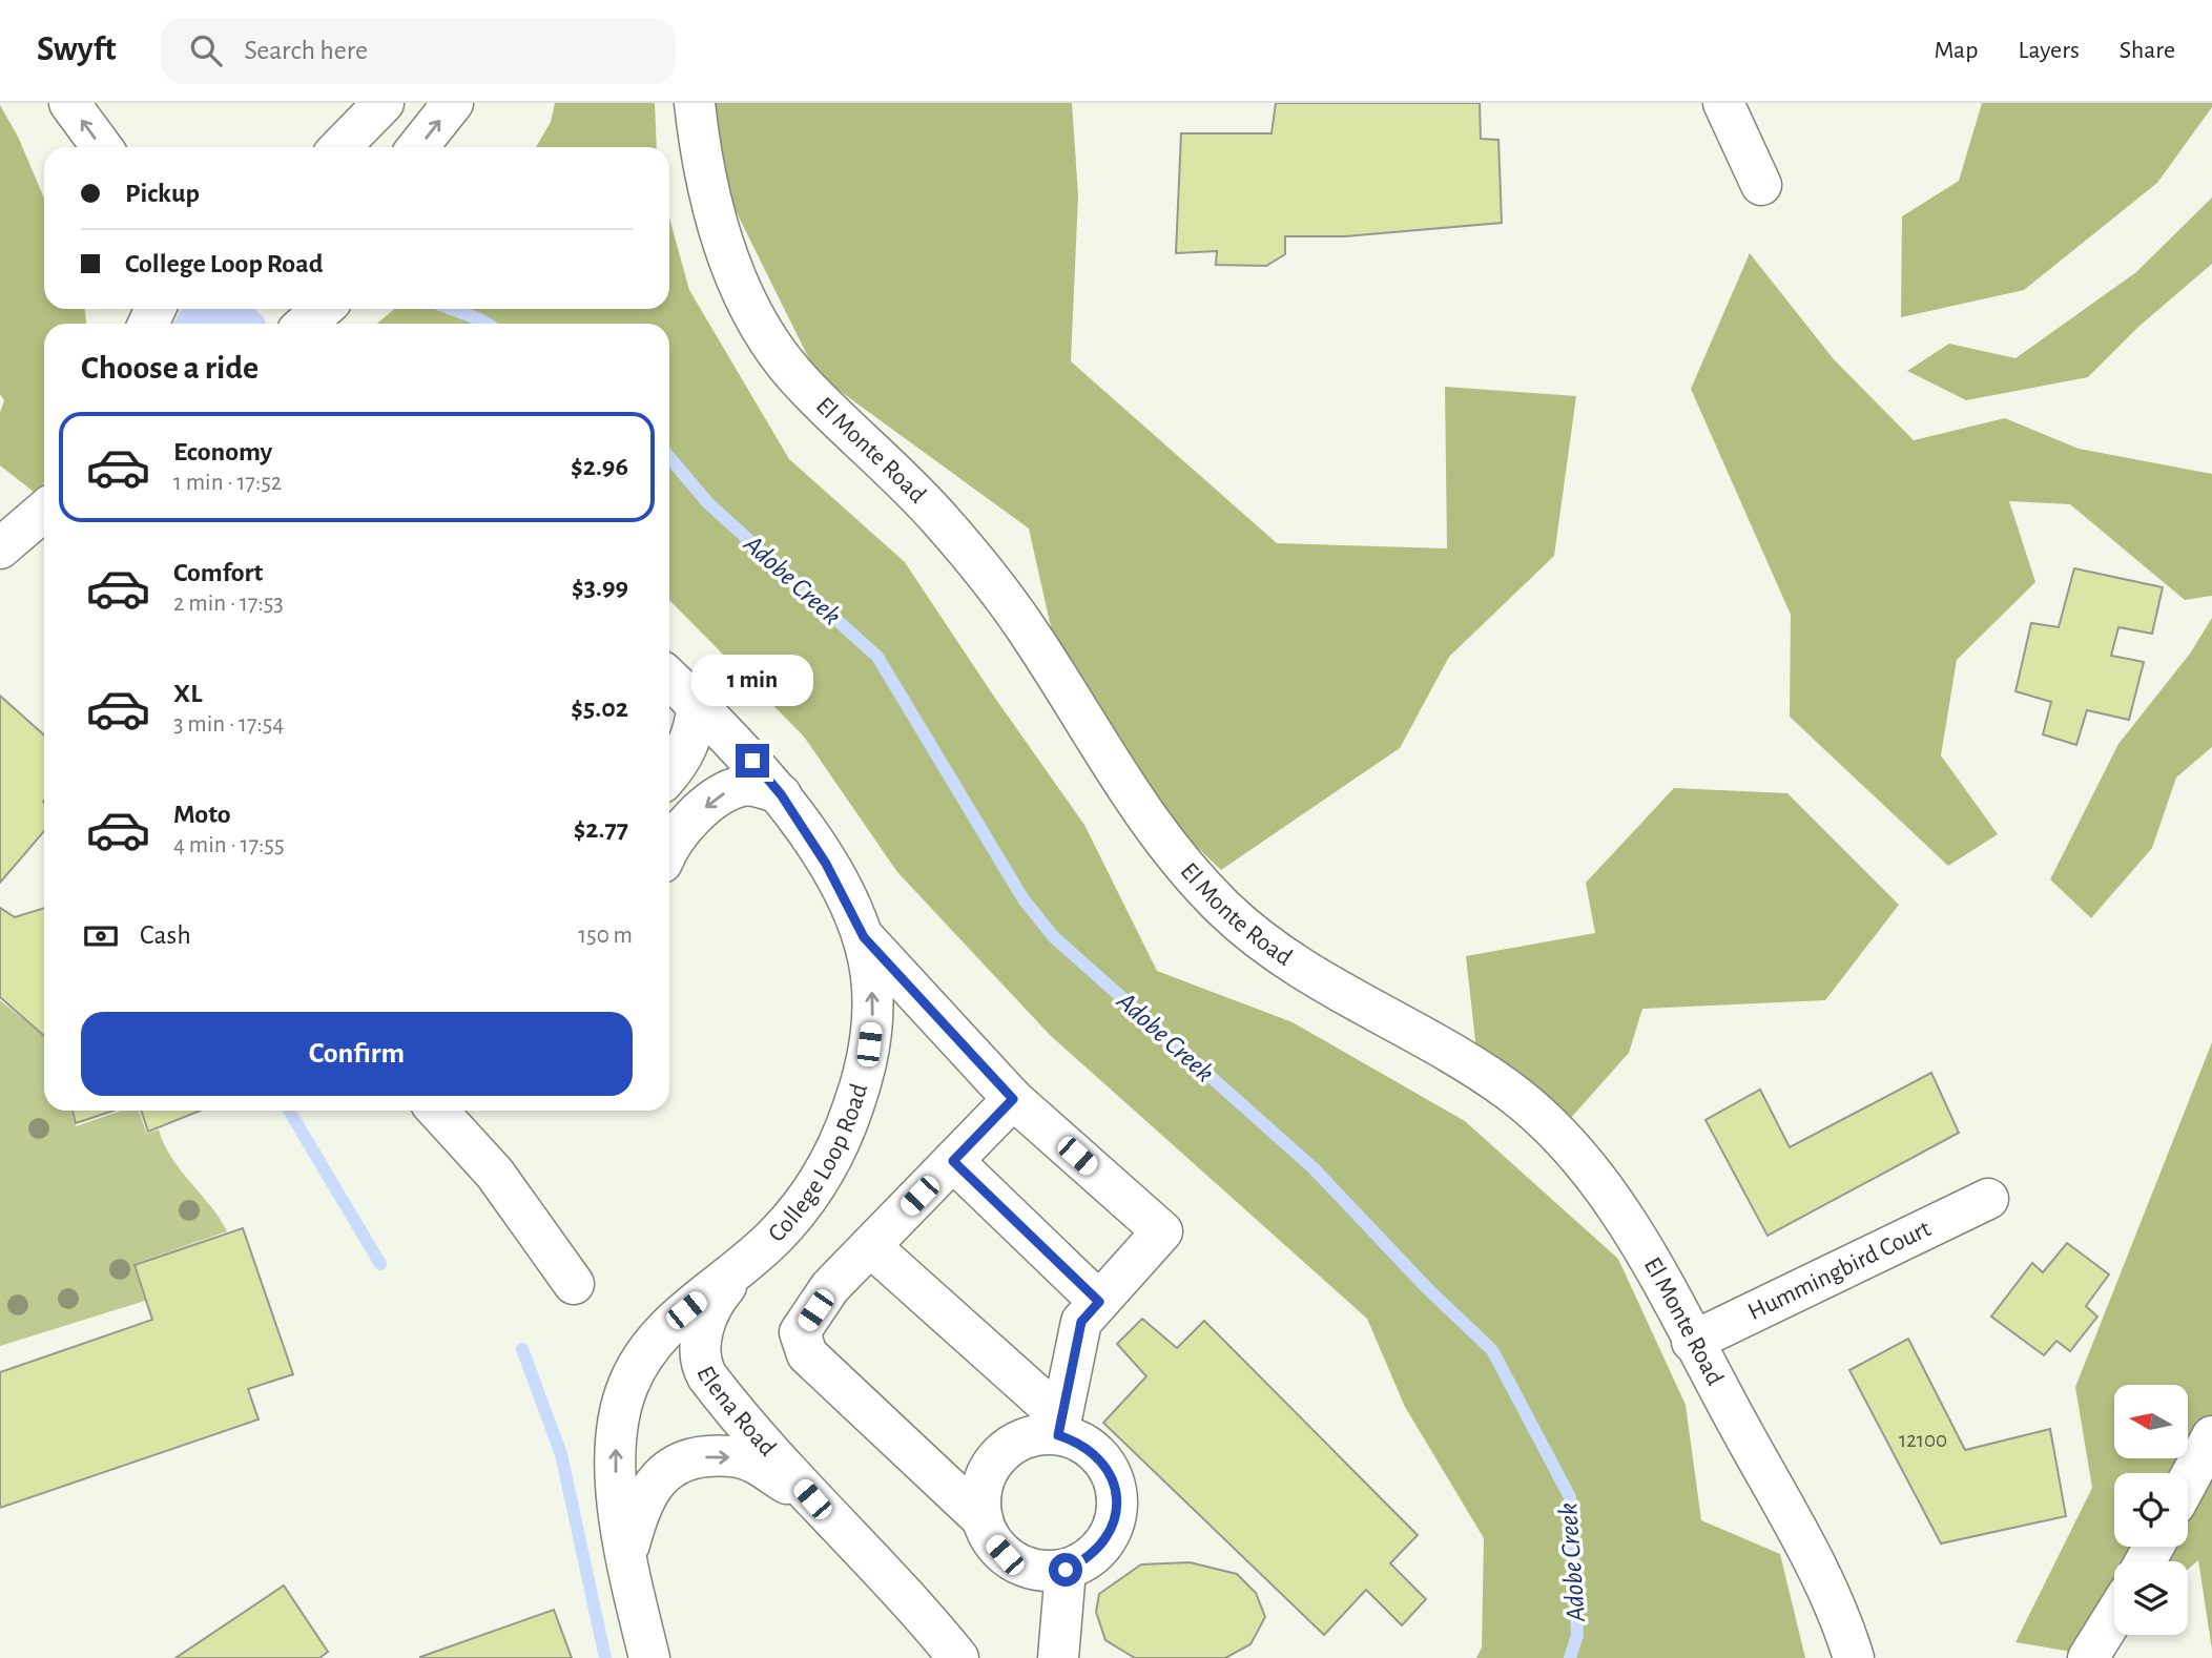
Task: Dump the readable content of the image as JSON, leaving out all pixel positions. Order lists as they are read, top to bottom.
{
  "streets": {
    "street": [
      "El Monte Road",
      "College Loop Road",
      "Hummingbird Court",
      "Elena Road"
    ]
  },
  "crossings": [
    ["El Monte Road", "Hummingbird Court"],
    ["College Loop Road", "Elena Road"]
  ],
  "water": ["Adobe Creek"],
  "house_numbers": ["12100"],
  "north": "left",
  "page": {
    "header": "Swyft",
    "search": "Search here",
    "nav": ["Map", "Layers", "Share"],
    "banner": ["Pickup", "College Loop Road"],
    "heading": "Choose a ride",
    "list": [
      {
        "name": "Economy",
        "note": "1 min · 17:52",
        "value": "$2.96"
      },
      {
        "name": "Comfort",
        "note": "2 min · 17:53",
        "value": "$3.99"
      },
      {
        "name": "XL",
        "note": "3 min · 17:54",
        "value": "$5.02"
      },
      {
        "name": "Moto",
        "note": "4 min · 17:55",
        "value": "$2.77"
      }
    ],
    "bubble": "1 min",
    "pay": ["Cash", "150 m"],
    "buttons": "Confirm"
  }
}
